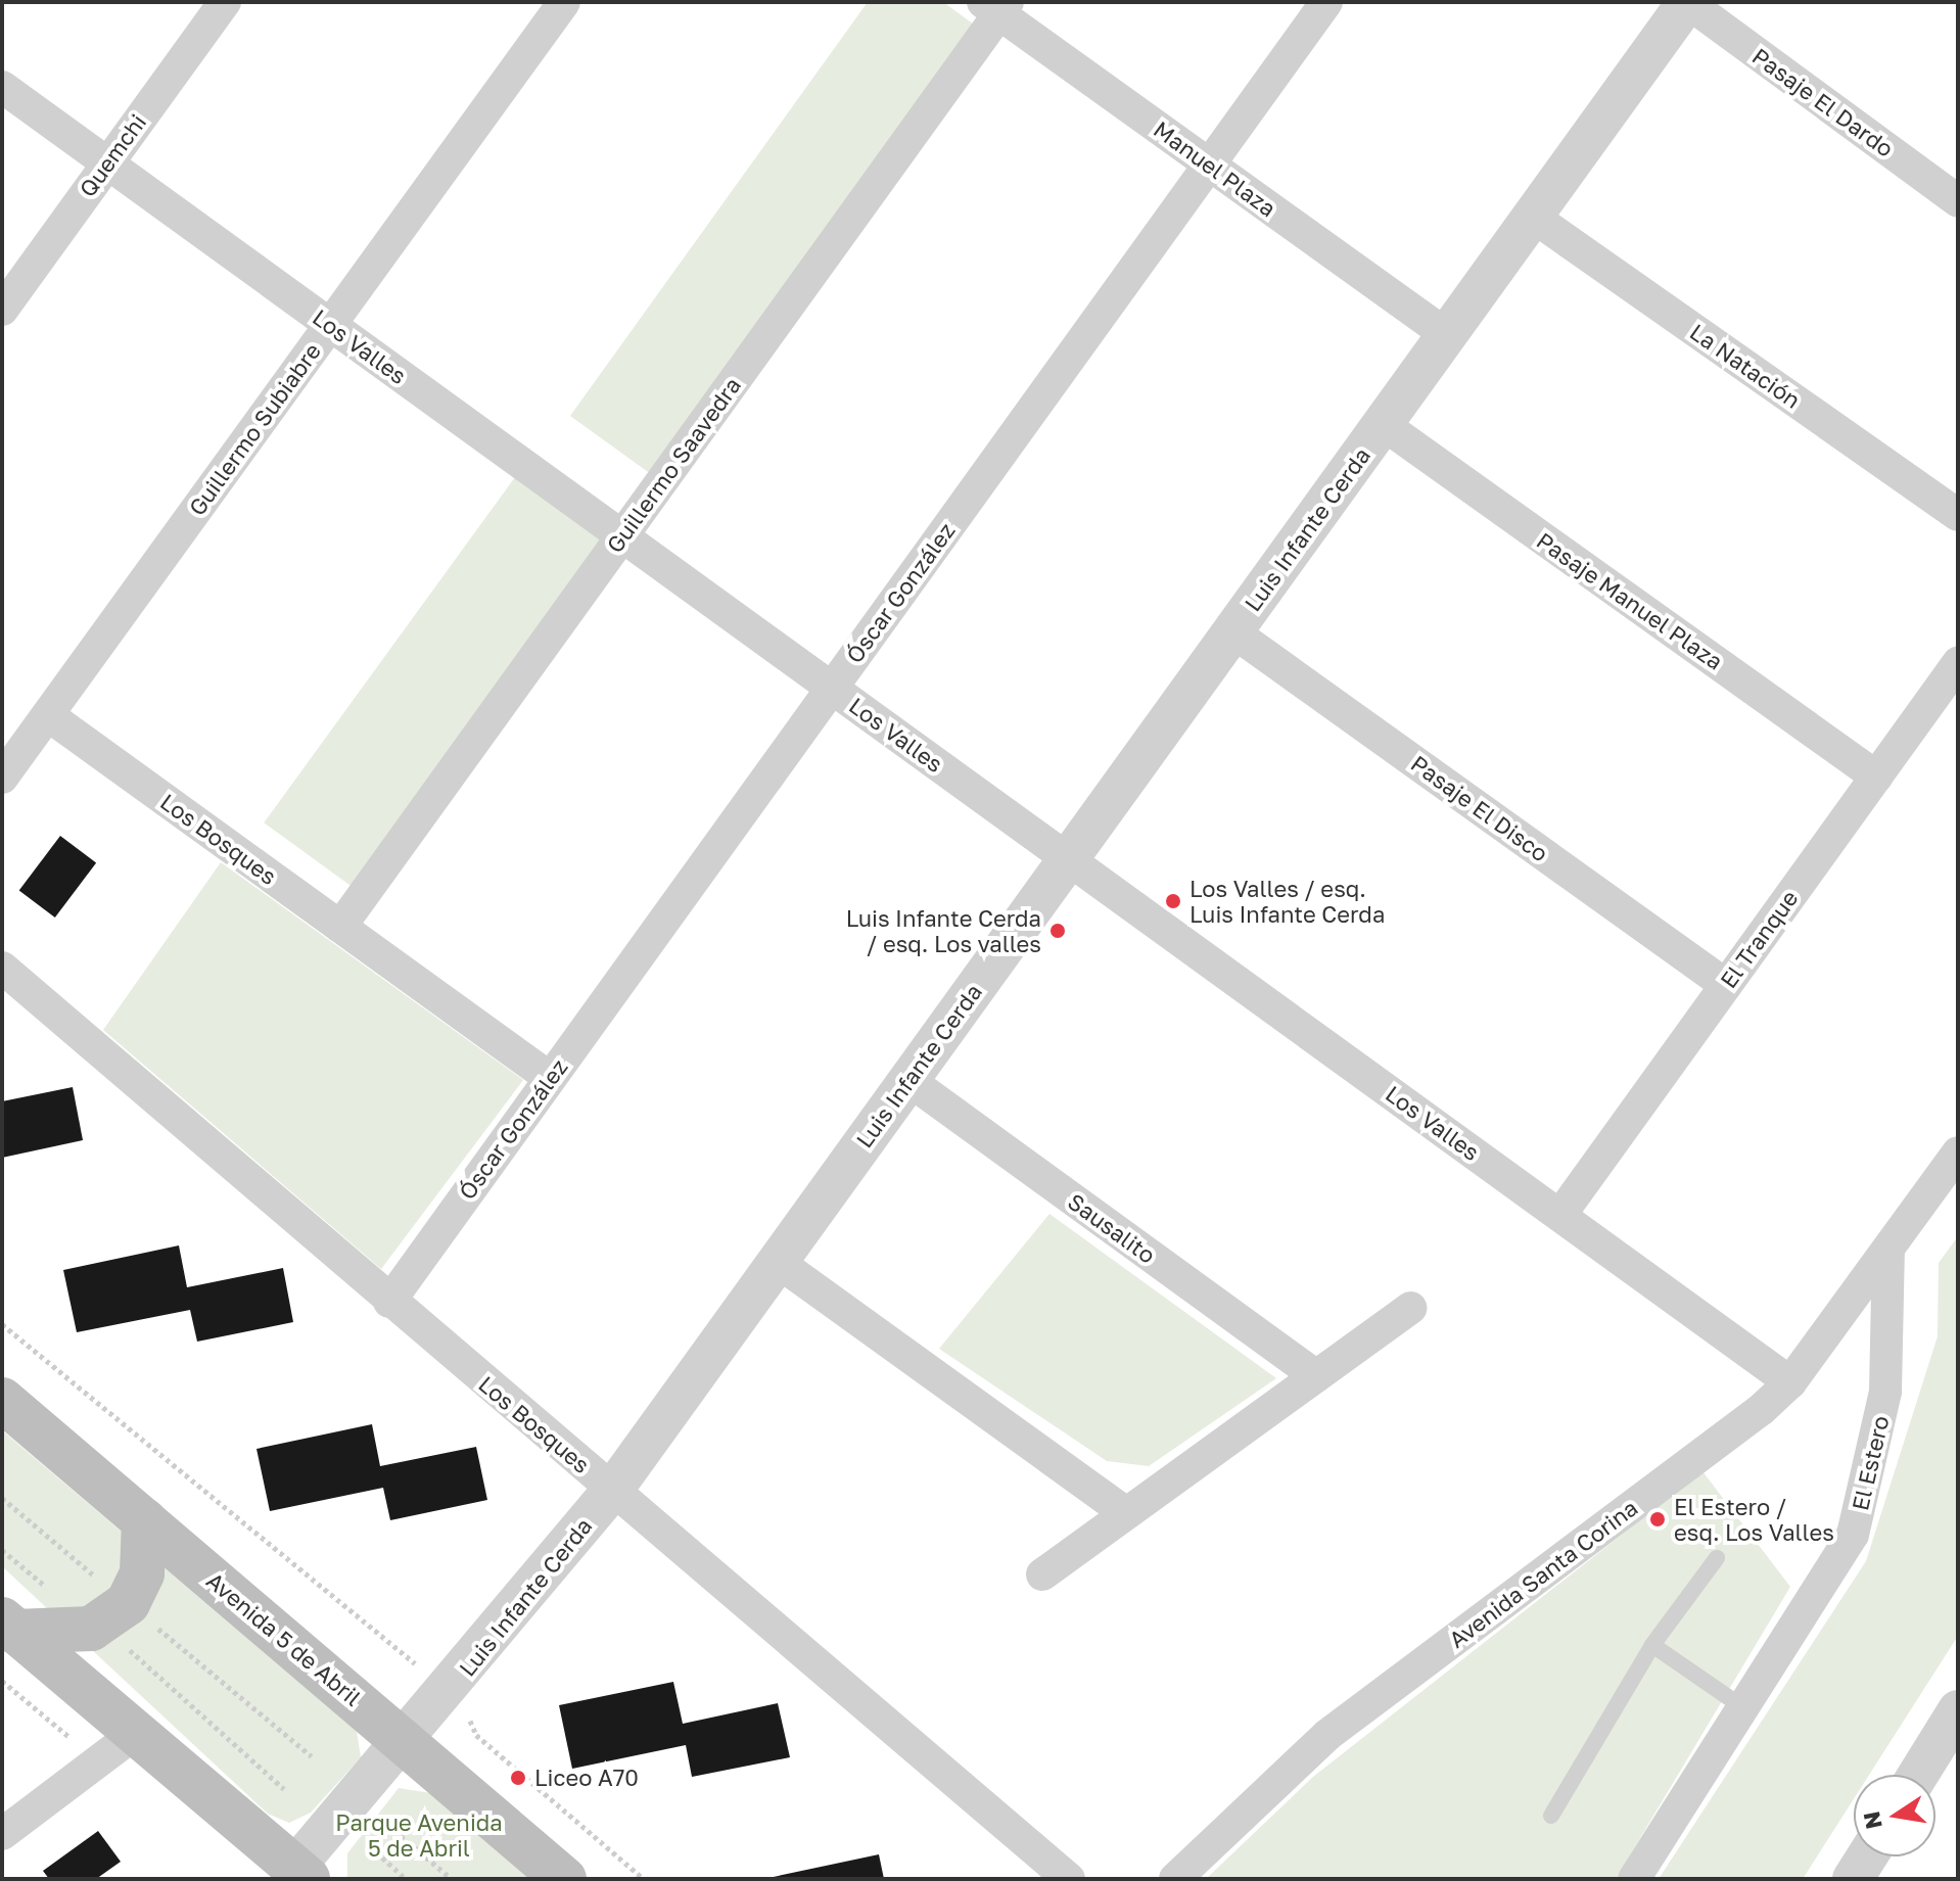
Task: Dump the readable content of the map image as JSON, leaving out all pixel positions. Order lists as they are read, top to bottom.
{
  "streets": {
    "main road": ["Avenida 5 de Abril"],
    "street": [
      "Pasaje El Dardo",
      "Quemchi",
      "Manuel Plaza",
      "Los Valles",
      "La Natación",
      "Guillermo Subiabre",
      "Guillermo Saavedra",
      "Luis Infante Cerda",
      "Óscar González",
      "Pasaje Manuel Plaza",
      "Pasaje El Disco",
      "Los Bosques",
      "El Tranque",
      "Sausalito",
      "El Estero",
      "Avenida Santa Corina"
    ]
  },
  "crossings": [
    ["Pasaje El Dardo", "Luis Infante Cerda"],
    ["Quemchi", "Los Valles"],
    ["Manuel Plaza", "Guillermo Saavedra"],
    ["Manuel Plaza", "Luis Infante Cerda"],
    ["Manuel Plaza", "Óscar González"],
    ["Los Valles", "Guillermo Subiabre"],
    ["Los Valles", "Guillermo Saavedra"],
    ["Los Valles", "Luis Infante Cerda"],
    ["Los Valles", "Óscar González"],
    ["Los Valles", "El Tranque"],
    ["Los Valles", "Avenida Santa Corina"],
    ["La Natación", "Luis Infante Cerda"],
    ["Guillermo Subiabre", "Los Bosques"],
    ["Guillermo Saavedra", "Los Bosques"],
    ["Luis Infante Cerda", "Pasaje Manuel Plaza"],
    ["Luis Infante Cerda", "Pasaje El Disco"],
    ["Luis Infante Cerda", "Los Bosques"],
    ["Luis Infante Cerda", "Sausalito"],
    ["Luis Infante Cerda", "Avenida 5 de Abril"],
    ["Óscar González", "Los Bosques"],
    ["Pasaje Manuel Plaza", "El Tranque"],
    ["Pasaje El Disco", "El Tranque"],
    ["El Estero", "Avenida Santa Corina"]
  ],
  "parks": ["Parque Avenida 5 de Abril"],
  "places": [
    "Los Valles / esq. Luis Infante Cerda",
    "Luis Infante Cerda / esq. Los valles",
    "El Estero / esq. Los Valles",
    "Liceo A70"
  ],
  "north": "left"
}
